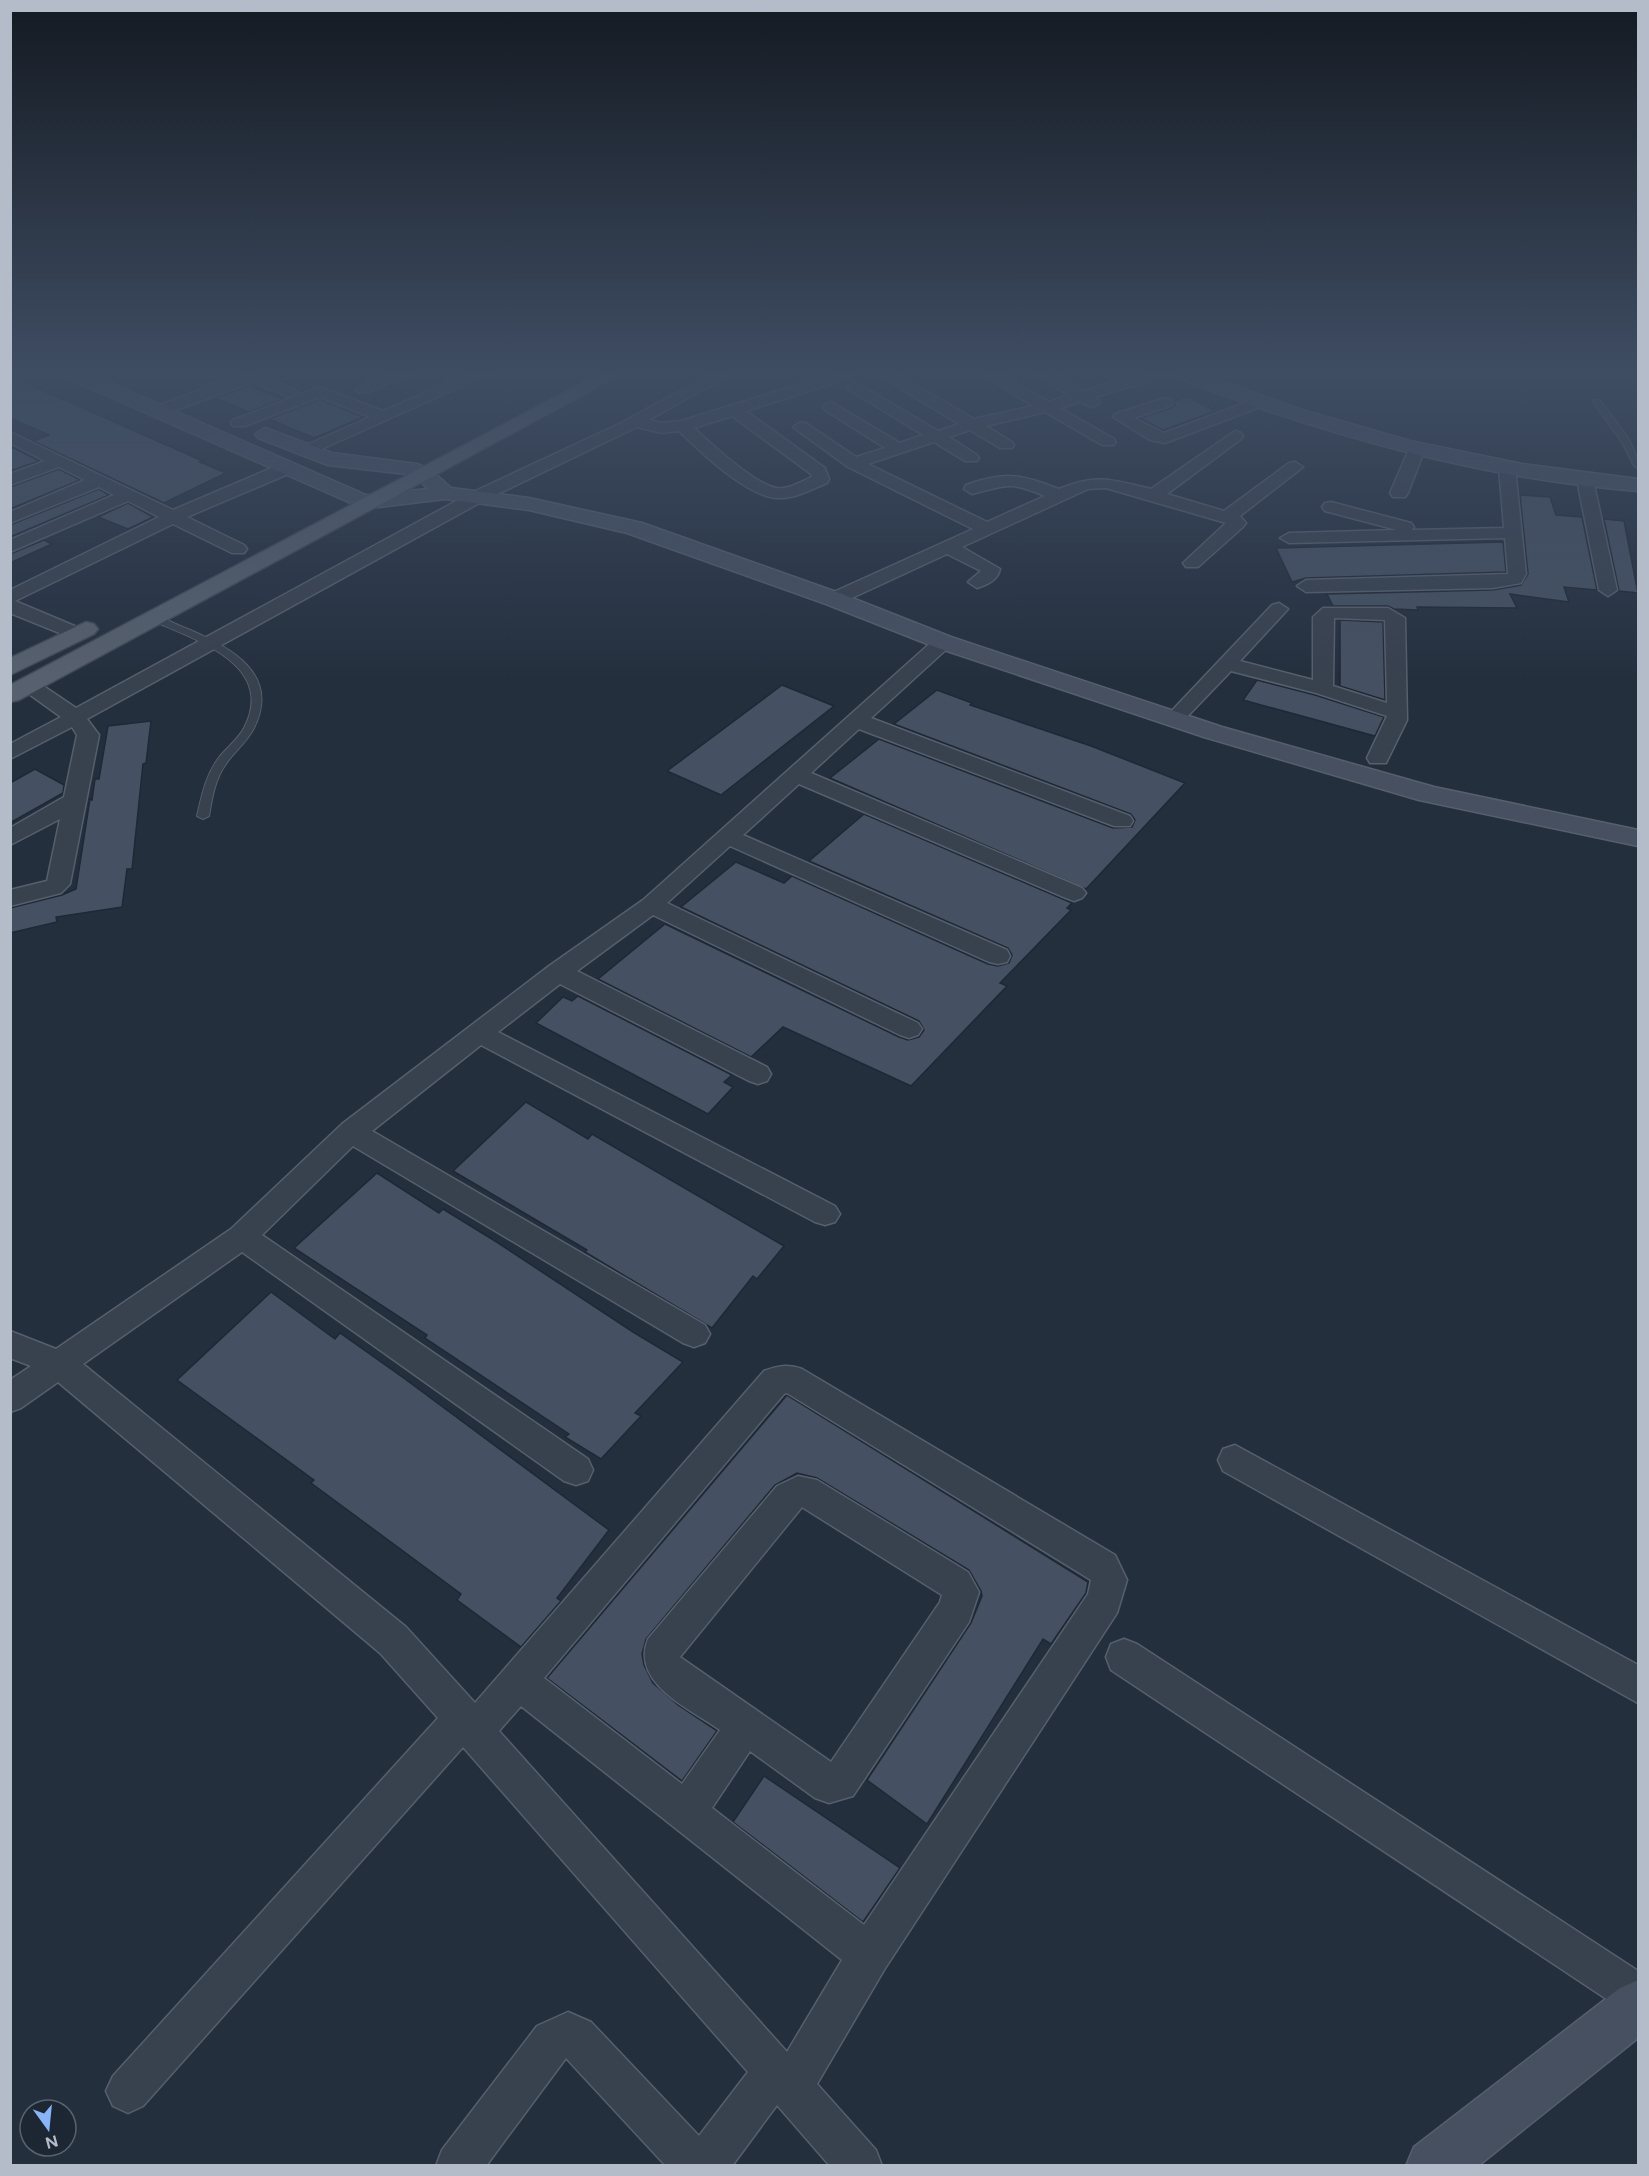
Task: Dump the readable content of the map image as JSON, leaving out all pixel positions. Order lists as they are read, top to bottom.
{
  "north": "bottom"
}
